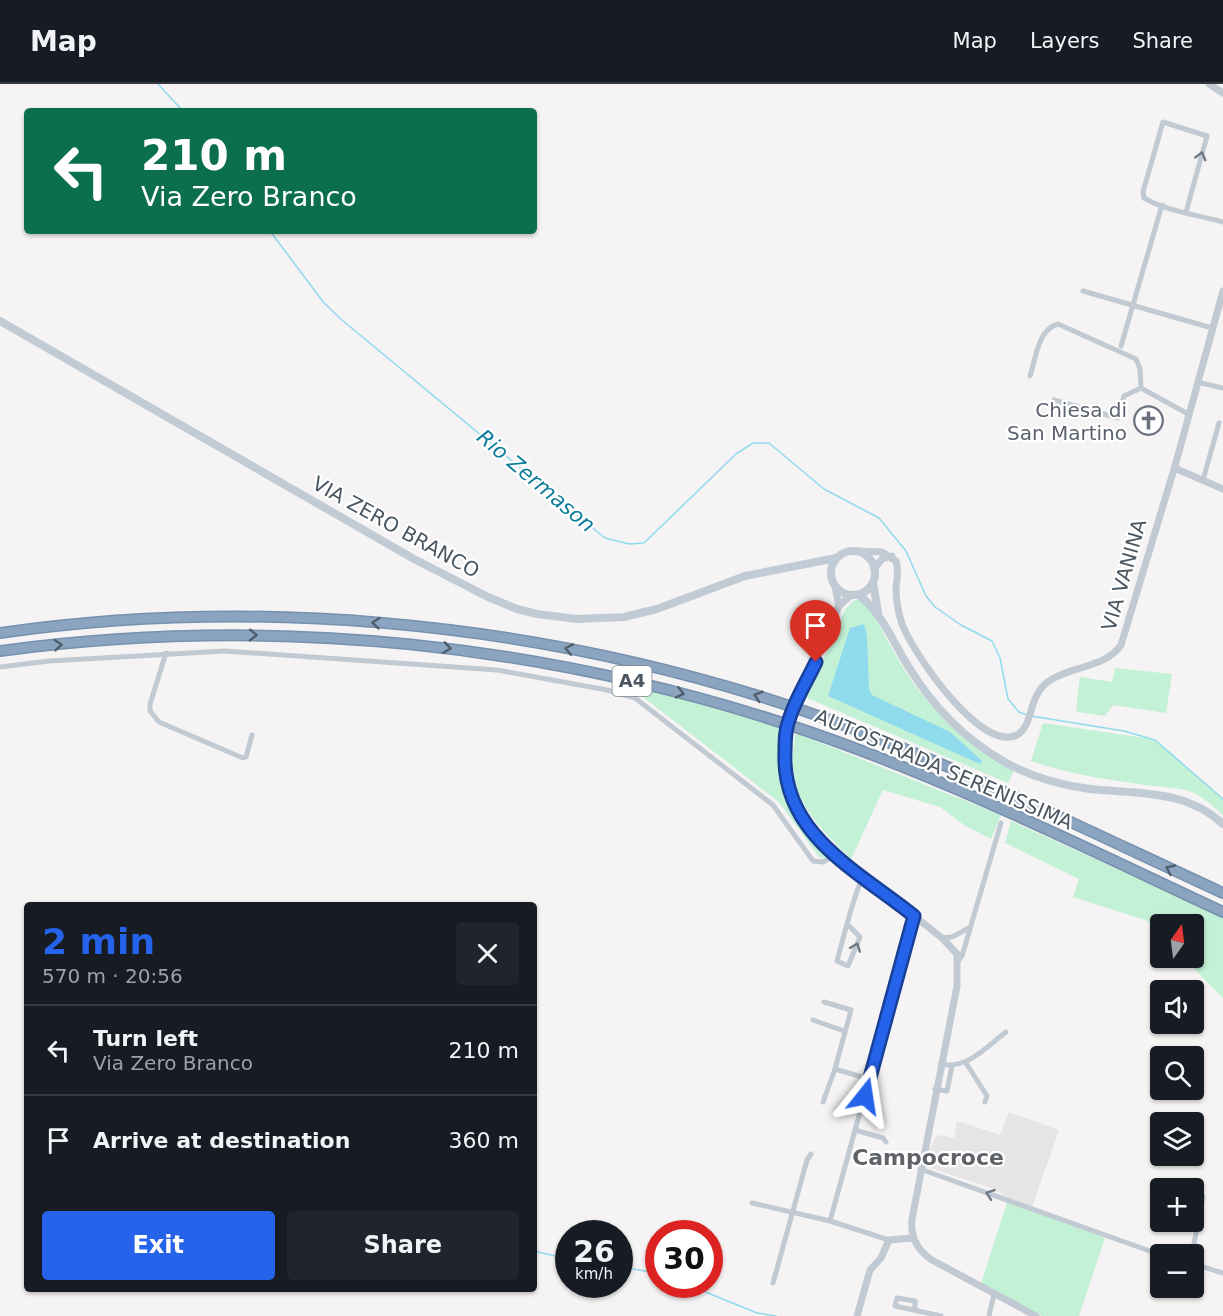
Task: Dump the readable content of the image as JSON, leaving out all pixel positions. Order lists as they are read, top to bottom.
{
  "streets": {
    "highway": ["A4", "AUTOSTRADA SERENISSIMA"],
    "main road": ["VIA ZERO BRANCO"],
    "street": ["VIA VANINA"]
  },
  "districts": ["Campocroce"],
  "water": ["Rio Zermason"],
  "places": {
    "church": ["Chiesa di San Martino"]
  },
  "north": "top",
  "page": {
    "header": "Map",
    "nav": ["Map", "Layers", "Share"],
    "turn": ["210 m", "Via Zero Branco"],
    "heading": ["2 min", "570 m · 20:56"],
    "map_buttons": ["+", "−"],
    "list": [
      {
        "name": "Turn left",
        "note": "Via Zero Branco",
        "value": "210 m"
      },
      {
        "name": "Arrive at destination",
        "value": "360 m"
      }
    ],
    "buttons": ["Exit", "Share"],
    "speed": "26 km/h",
    "limit": "30"
  }
}
